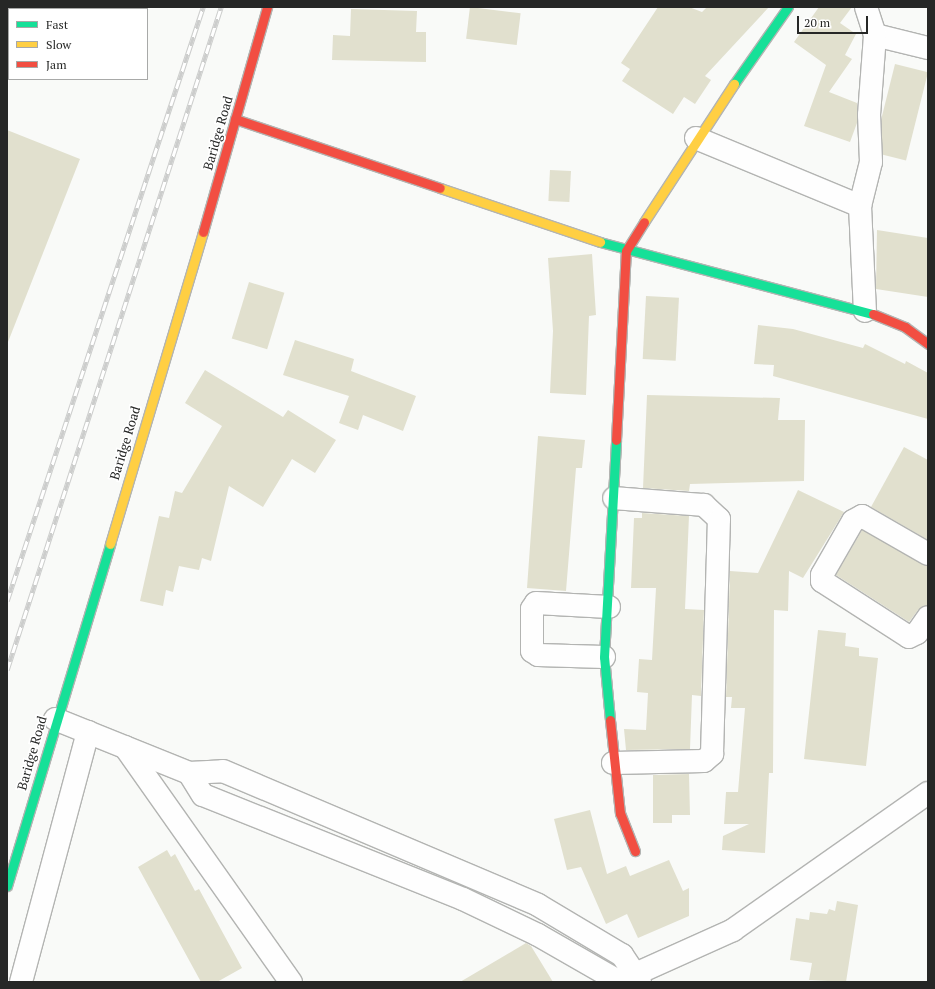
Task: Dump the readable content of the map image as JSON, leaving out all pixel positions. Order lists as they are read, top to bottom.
{
  "streets": {
    "street": ["Baridge Road"]
  },
  "legend": ["Fast", "Slow", "Jam"],
  "scale_bar": "20 m"
}
